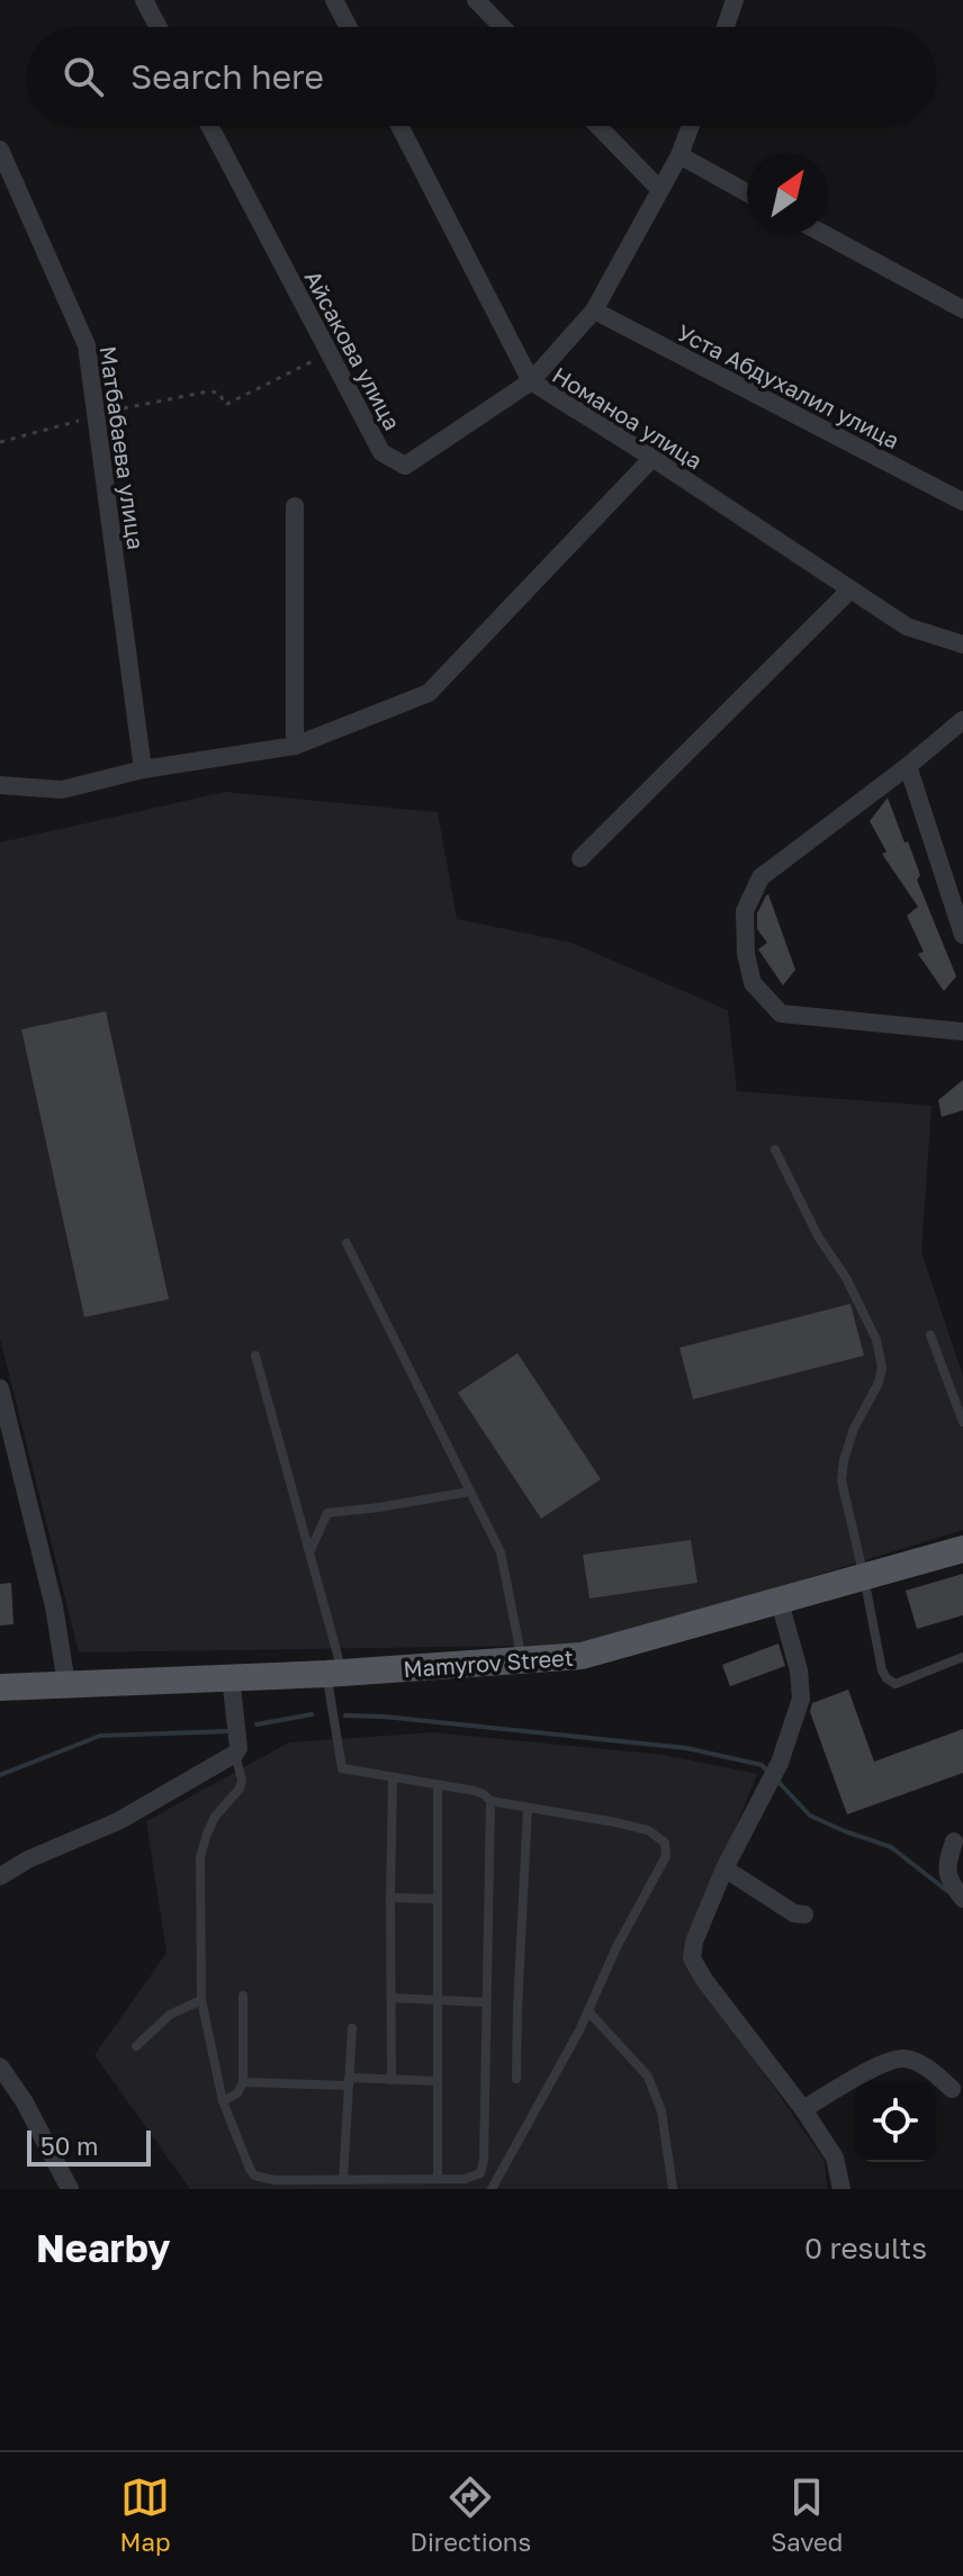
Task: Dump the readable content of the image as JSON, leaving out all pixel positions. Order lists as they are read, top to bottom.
{
  "streets": {
    "main road": ["Mamyrov Street"],
    "street": [
      "Айсакова улица",
      "Уста Абдухалил улица",
      "Номаноа улица",
      "Матбабаева улица"
    ]
  },
  "crossings": [
    ["Айсакова улица", "Номаноа улица"]
  ],
  "scale_bar": "50 m",
  "north": "top right",
  "page": {
    "search": "Search here",
    "scale": "50 m",
    "heading": ["Nearby", "0 results"],
    "nav": ["Map", "Directions", "Saved"]
  }
}
